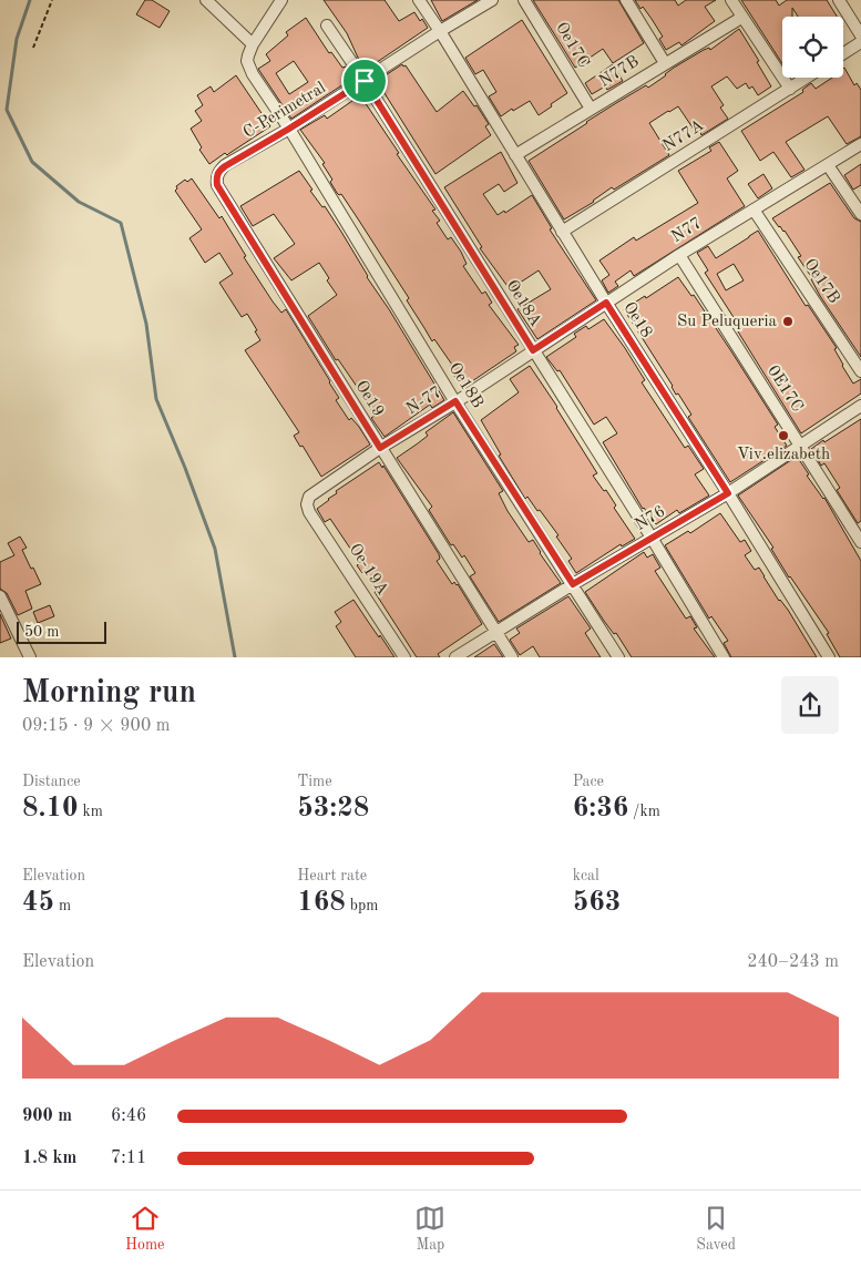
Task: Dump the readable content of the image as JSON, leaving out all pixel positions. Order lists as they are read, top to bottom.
{
  "streets": {
    "street": [
      "Oe17C",
      "N77B",
      "C-Perimetral",
      "N77A",
      "N77",
      "Oe17B",
      "Oe18A",
      "Oe18",
      "Oe18B",
      "0E17C",
      "Oe19",
      "N-77",
      "N76",
      "Oe-19A"
    ]
  },
  "crossings": [
    ["Oe17C", "N77B"],
    ["N77B", "Oe18"],
    ["C-Perimetral", "Oe18A"],
    ["C-Perimetral", "Oe18"],
    ["C-Perimetral", "Oe18B"],
    ["C-Perimetral", "Oe19"],
    ["N77A", "Oe18"],
    ["N77", "Oe17B"],
    ["N77", "Oe18A"],
    ["N77", "Oe18"],
    ["N77", "0E17C"],
    ["N77", "N-77"],
    ["Oe18A", "N-77"],
    ["Oe18A", "N76"],
    ["Oe18", "N76"],
    ["Oe18B", "N-77"],
    ["Oe18B", "N76"],
    ["0E17C", "N76"],
    ["Oe19", "N-77"],
    ["Oe19", "N76"],
    ["N-77", "Oe-19A"]
  ],
  "places": ["Su Peluqueria", "Viv.elizabeth"],
  "scale_bar": "50 m",
  "page": {
    "scale": "50 m",
    "heading": ["Morning run", "09:15 · 9 × 900 m"],
    "stats": [
      ["Distance", "8.10 km"],
      ["Time", "53:28"],
      ["Pace", "6:36 /km"],
      ["Elevation", "45 m"],
      ["Heart rate", "168 bpm"],
      ["kcal", "563"]
    ],
    "chart": ["Elevation", "240–243 m"],
    "list": [
      {
        "name": "900 m",
        "note": "6:46"
      },
      {
        "name": "1.8 km",
        "note": "7:11"
      }
    ],
    "tabs": ["Home", "Map", "Saved"]
  }
}
